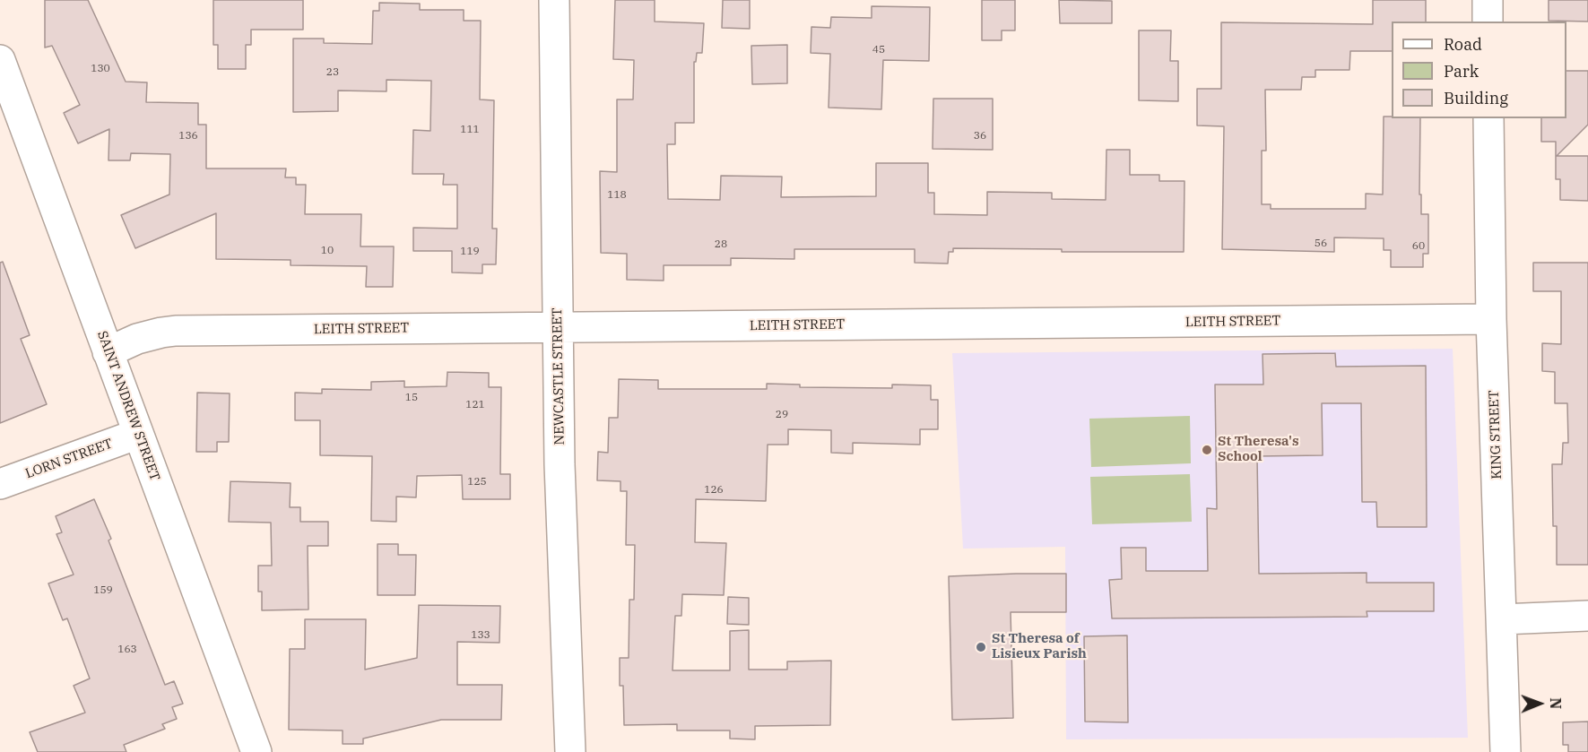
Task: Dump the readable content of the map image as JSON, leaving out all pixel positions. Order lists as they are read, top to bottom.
{
  "streets": {
    "street": [
      "LEITH STREET",
      "NEWCASTLE STREET",
      "SAINT ANDREW STREET",
      "KING STREET",
      "LORN STREET"
    ]
  },
  "crossings": [
    ["LEITH STREET", "NEWCASTLE STREET"],
    ["LEITH STREET", "SAINT ANDREW STREET"],
    ["LEITH STREET", "KING STREET"],
    ["SAINT ANDREW STREET", "LORN STREET"]
  ],
  "places": ["St Theresa's School", "St Theresa of Lisieux Parish"],
  "house_numbers": [
    "45",
    "130",
    "23",
    "111",
    "136",
    "36",
    "118",
    "56",
    "28",
    "60",
    "10",
    "119",
    "15",
    "121",
    "29",
    "125",
    "126",
    "159",
    "133",
    "163"
  ],
  "legend": ["Road", "Park", "Building"],
  "north": "right"
}
